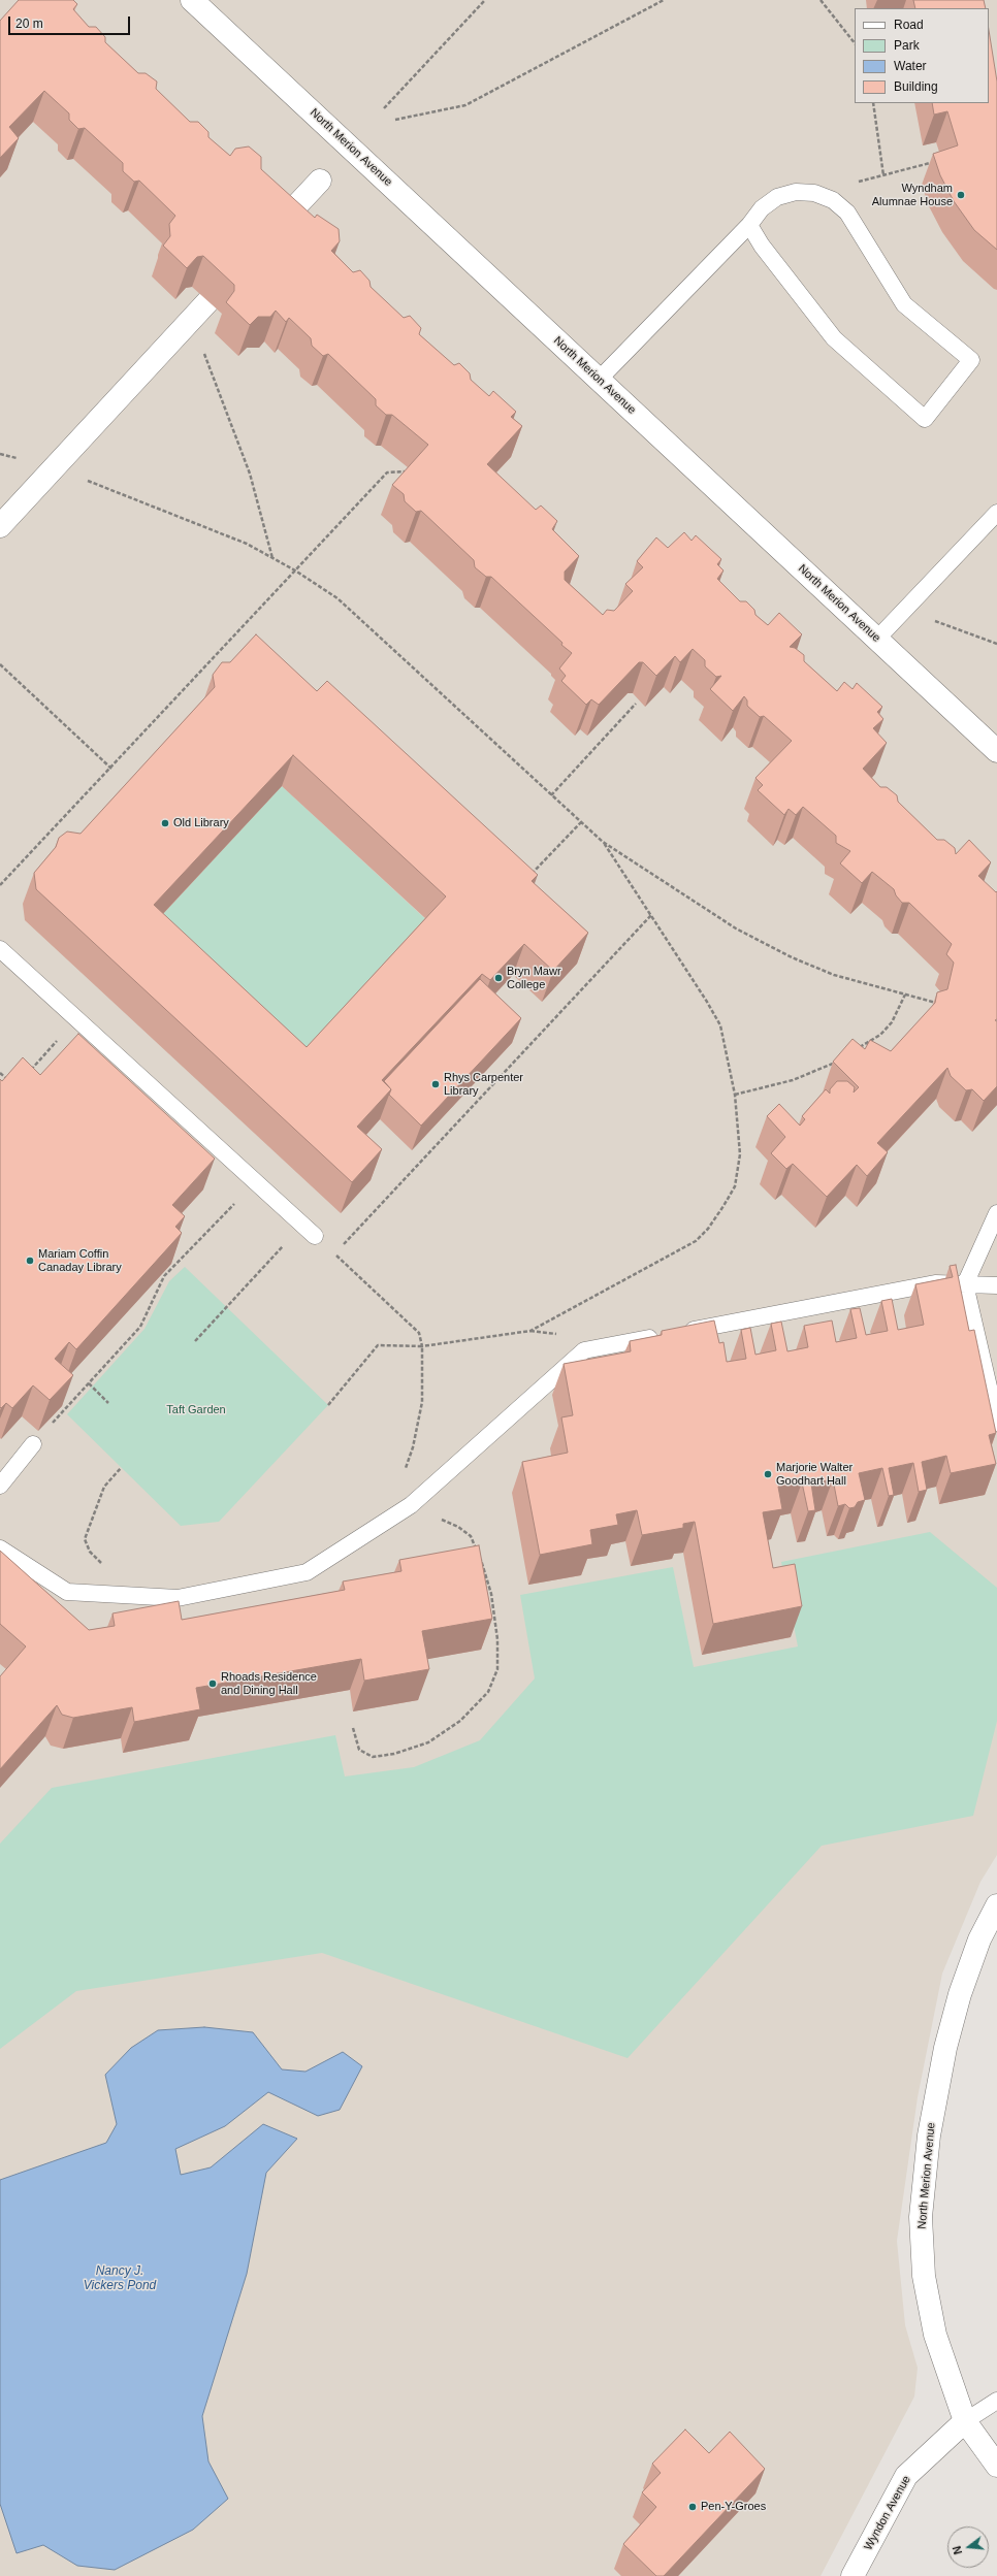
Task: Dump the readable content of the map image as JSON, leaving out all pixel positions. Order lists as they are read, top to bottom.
{
  "streets": {
    "street": ["North Merion Avenue", "Wyndon Avenue"]
  },
  "crossings": [
    ["North Merion Avenue", "Wyndon Avenue"]
  ],
  "water": ["Nancy J. Vickers Pond"],
  "parks": ["Taft Garden"],
  "places": [
    "Wyndham Alumnae House",
    "Old Library",
    "Bryn Mawr College",
    "Rhys Carpenter Library",
    "Mariam Coffin Canaday Library",
    "Marjorie Walter Goodhart Hall",
    "Rhoads Residence and Dining Hall",
    "Pen-Y-Groes"
  ],
  "legend": [
    "Road",
    "Park",
    "Water",
    "Building"
  ],
  "scale_bar": "20 m",
  "north": "left"
}
